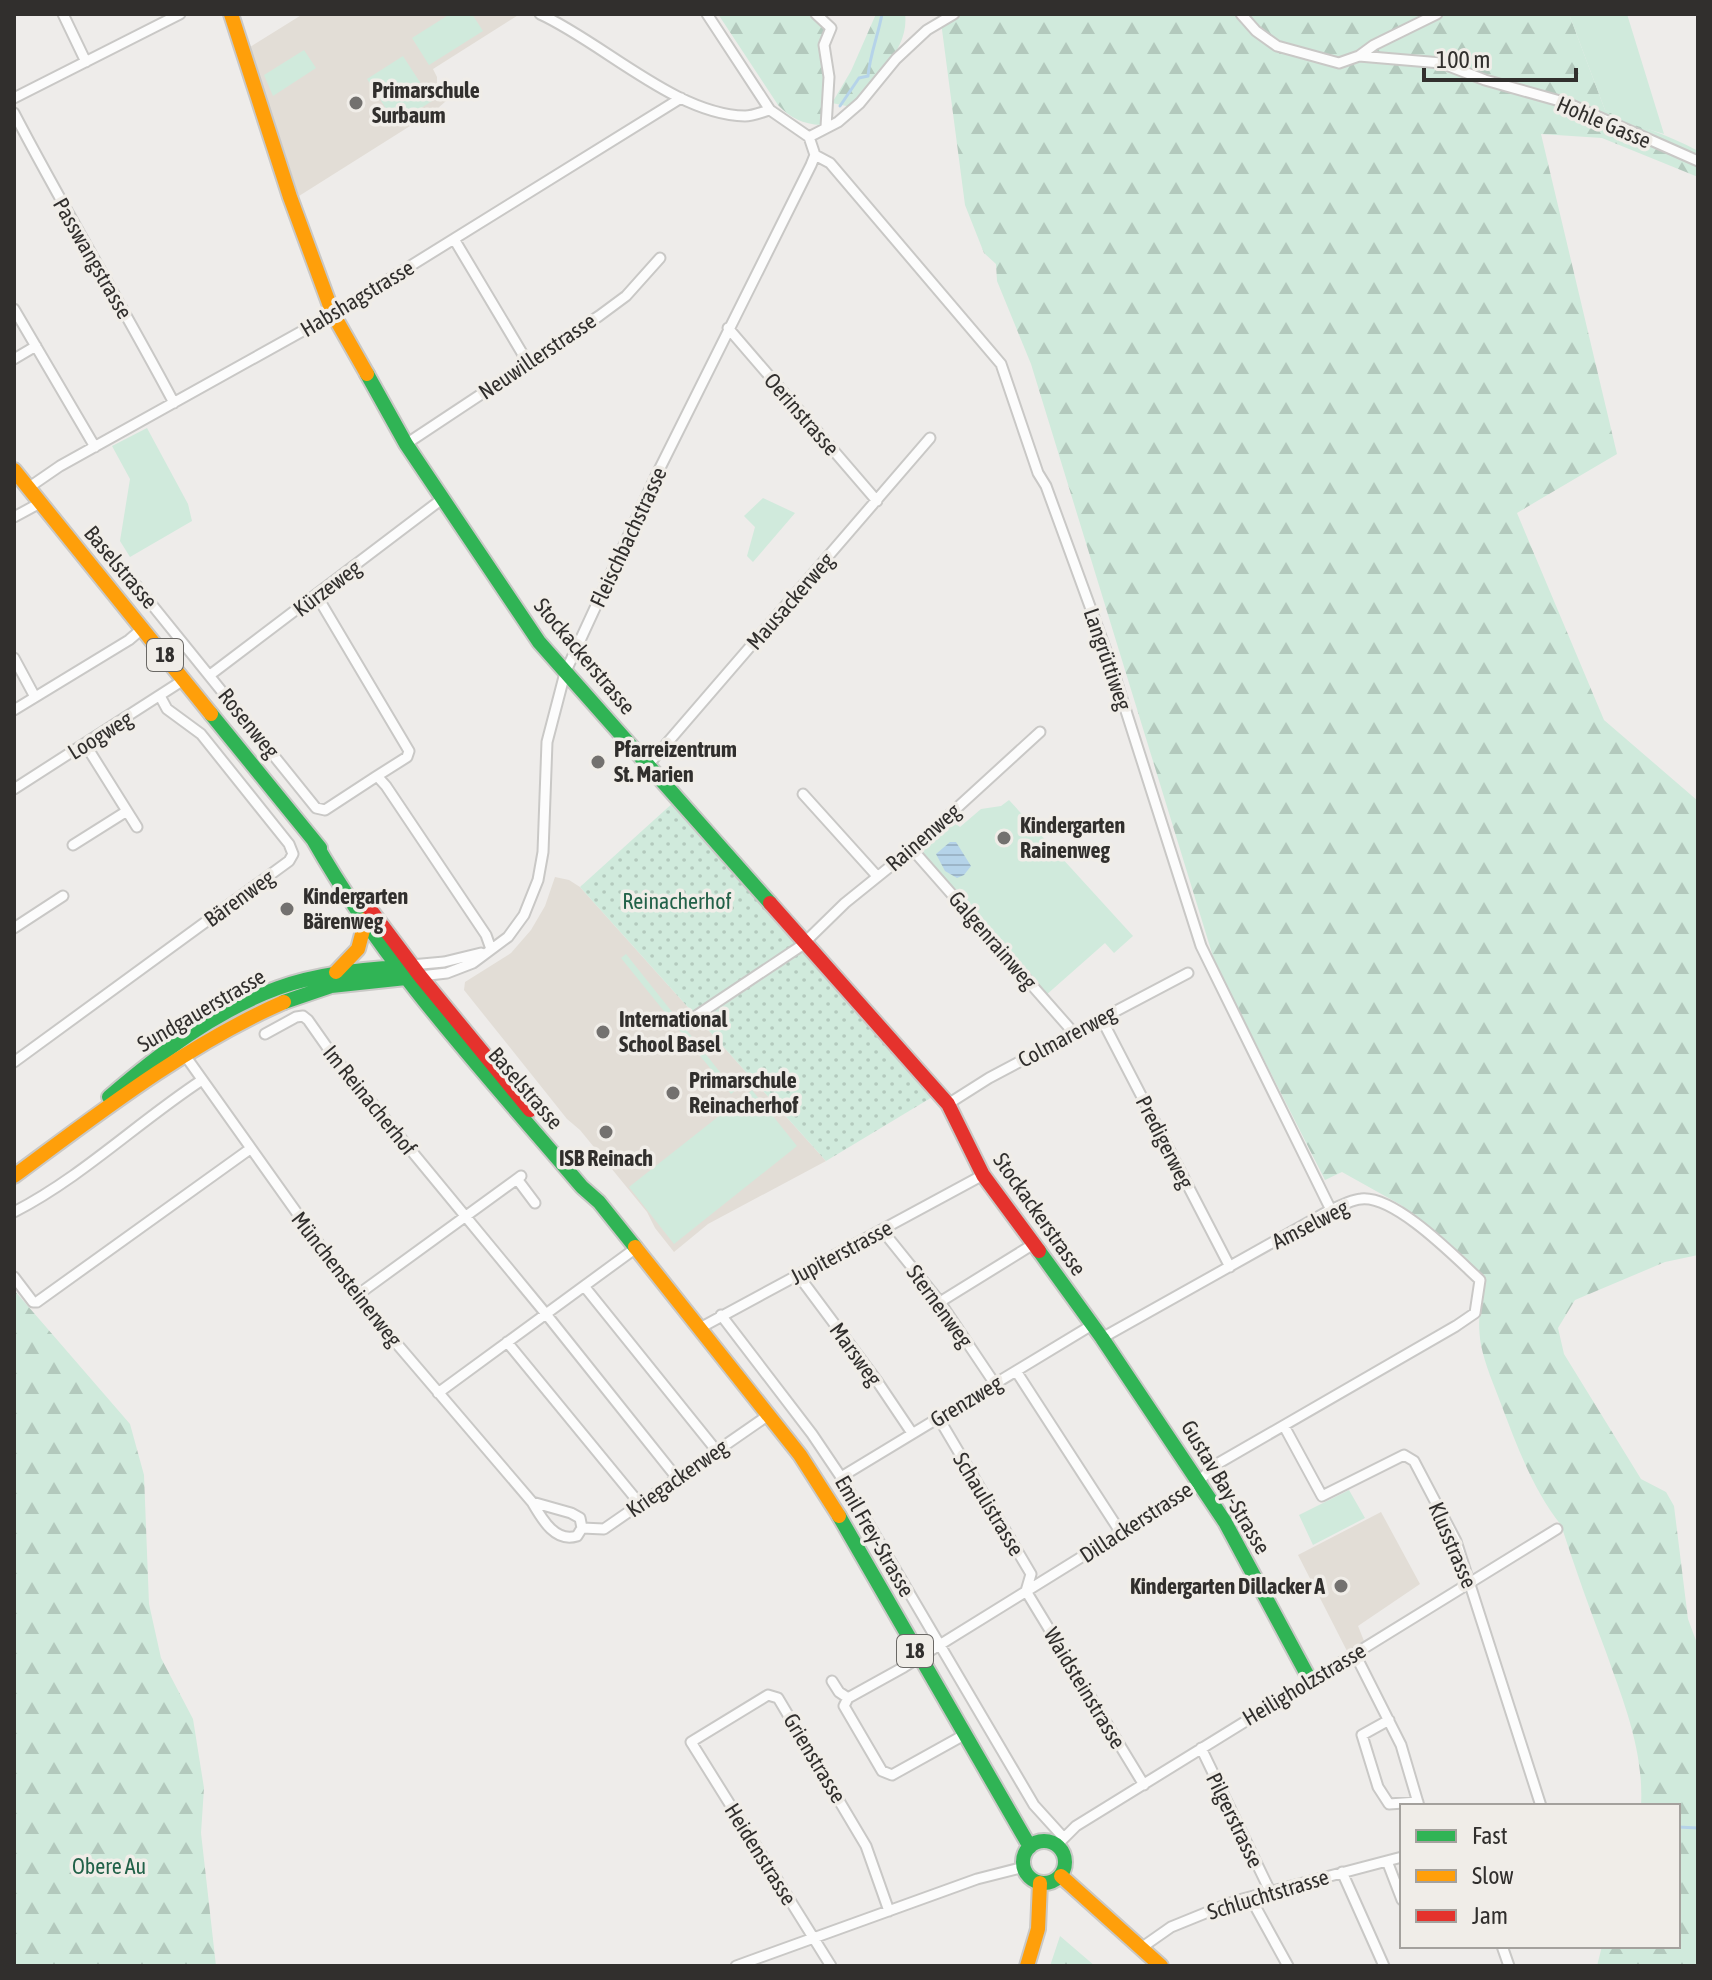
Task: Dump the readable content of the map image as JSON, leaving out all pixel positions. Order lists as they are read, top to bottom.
{
  "streets": {
    "main road": [
      "Baselstrasse",
      "18",
      "Stockackerstrasse",
      "Sundgauerstrasse",
      "Gustav Bay-Strasse",
      "Emil Frey-Strasse"
    ],
    "street": [
      "Hohle Gasse",
      "Passwangstrasse",
      "Habshagstrasse",
      "Neuwillerstrasse",
      "Oerinstrasse",
      "Fleischbachstrasse",
      "Kürzeweg",
      "Mausackerweg",
      "Langrüttiweg",
      "Rosenweg",
      "Loogweg",
      "Rainenweg",
      "Bärenweg",
      "Galgenrainweg",
      "Colmarerweg",
      "Im Reinacherhof",
      "Predigerweg",
      "Amselweg",
      "Jupiterstrasse",
      "Münchensteinerweg",
      "Sternenweg",
      "Marsweg",
      "Grenzweg",
      "Kriegackerweg",
      "Schaulistrasse",
      "Dillackerstrasse",
      "Klusstrasse",
      "Heiligholzstrasse",
      "Waidsteinstrasse",
      "Grienstrasse",
      "Pilgerstrasse",
      "Heidenstrasse",
      "Schluchtstrasse"
    ]
  },
  "crossings": [
    ["Passwangstrasse", "Habshagstrasse"],
    ["Habshagstrasse", "Baselstrasse"],
    ["Habshagstrasse", "Stockackerstrasse"],
    ["Neuwillerstrasse", "Stockackerstrasse"],
    ["Oerinstrasse", "Fleischbachstrasse"],
    ["Oerinstrasse", "Mausackerweg"],
    ["Fleischbachstrasse", "Baselstrasse"],
    ["Fleischbachstrasse", "Stockackerstrasse"],
    ["Fleischbachstrasse", "Langrüttiweg"],
    ["Fleischbachstrasse", "Sundgauerstrasse"],
    ["Baselstrasse", "Loogweg"],
    ["Baselstrasse", "Sundgauerstrasse"],
    ["Baselstrasse", "Jupiterstrasse"],
    ["Baselstrasse", "Kriegackerweg"],
    ["Baselstrasse", "Emil Frey-Strasse"],
    ["Kürzeweg", "Stockackerstrasse"],
    ["Kürzeweg", "Rosenweg"],
    ["Mausackerweg", "Stockackerstrasse"],
    ["Stockackerstrasse", "Rainenweg"],
    ["Stockackerstrasse", "Colmarerweg"],
    ["Stockackerstrasse", "Jupiterstrasse"],
    ["Stockackerstrasse", "Grenzweg"],
    ["Stockackerstrasse", "Gustav Bay-Strasse"],
    ["Langrüttiweg", "Amselweg"],
    ["Loogweg", "Bärenweg"],
    ["Rainenweg", "Galgenrainweg"],
    ["Galgenrainweg", "Colmarerweg"],
    ["Sundgauerstrasse", "Münchensteinerweg"],
    ["Colmarerweg", "Predigerweg"],
    ["Im Reinacherhof", "Kriegackerweg"],
    ["Predigerweg", "Amselweg"],
    ["Amselweg", "Gustav Bay-Strasse"],
    ["Amselweg", "Dillackerstrasse"],
    ["Jupiterstrasse", "Sternenweg"],
    ["Jupiterstrasse", "Marsweg"],
    ["Münchensteinerweg", "Kriegackerweg"],
    ["Sternenweg", "Grenzweg"],
    ["Marsweg", "Grenzweg"],
    ["Grenzweg", "Gustav Bay-Strasse"],
    ["Grenzweg", "Schaulistrasse"],
    ["Gustav Bay-Strasse", "Dillackerstrasse"],
    ["Gustav Bay-Strasse", "Heiligholzstrasse"],
    ["Schaulistrasse", "Dillackerstrasse"],
    ["Schaulistrasse", "Waidsteinstrasse"],
    ["Dillackerstrasse", "Emil Frey-Strasse"],
    ["Dillackerstrasse", "Klusstrasse"],
    ["Dillackerstrasse", "Waidsteinstrasse"],
    ["Emil Frey-Strasse", "Heiligholzstrasse"],
    ["Klusstrasse", "Heiligholzstrasse"],
    ["Heiligholzstrasse", "Waidsteinstrasse"],
    ["Heiligholzstrasse", "Pilgerstrasse"],
    ["Grienstrasse", "Heidenstrasse"],
    ["Pilgerstrasse", "Schluchtstrasse"]
  ],
  "parks": ["Reinacherhof", "Obere Au"],
  "places": [
    "Primarschule Surbaum",
    "Pfarreizentrum St. Marien",
    "Kindergarten Rainenweg",
    "Kindergarten Bärenweg",
    "International School Basel",
    "Primarschule Reinacherhof",
    "ISB Reinach",
    "Kindergarten Dillacker A"
  ],
  "legend": ["Fast", "Slow", "Jam"],
  "scale_bar": "100 m"
}
